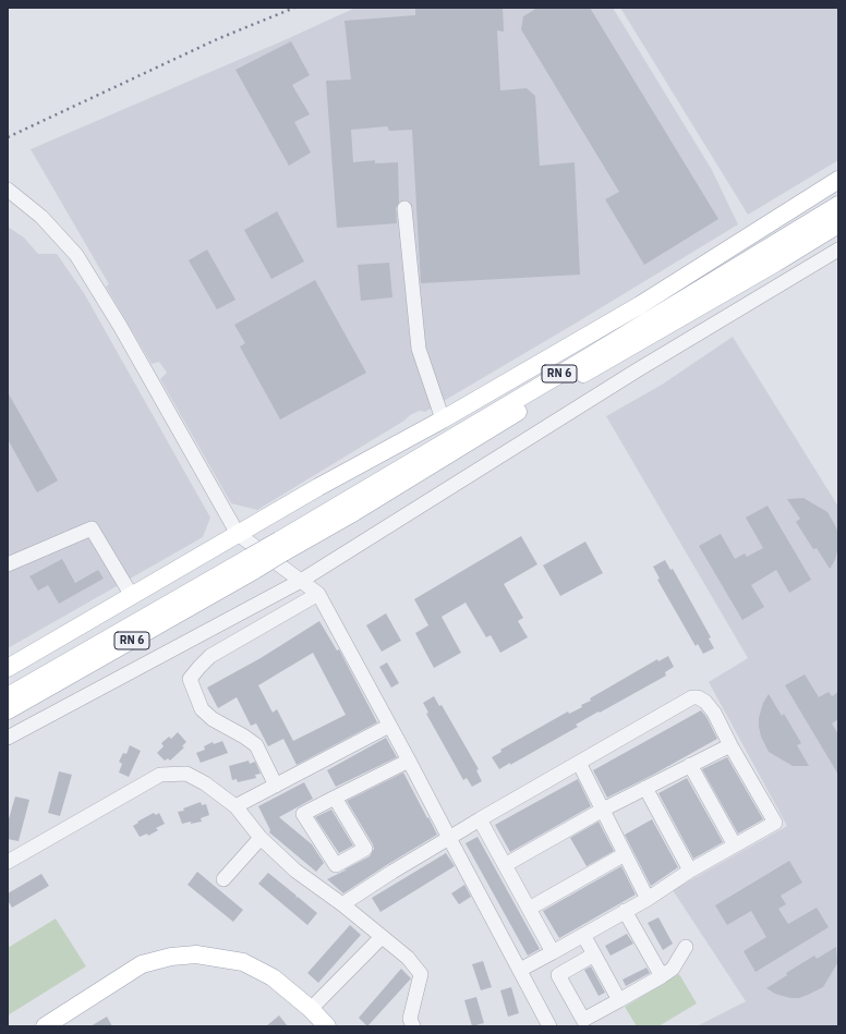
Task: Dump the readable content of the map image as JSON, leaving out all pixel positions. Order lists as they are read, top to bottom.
{
  "streets": {
    "main road": ["RN 6"]
  }
}
